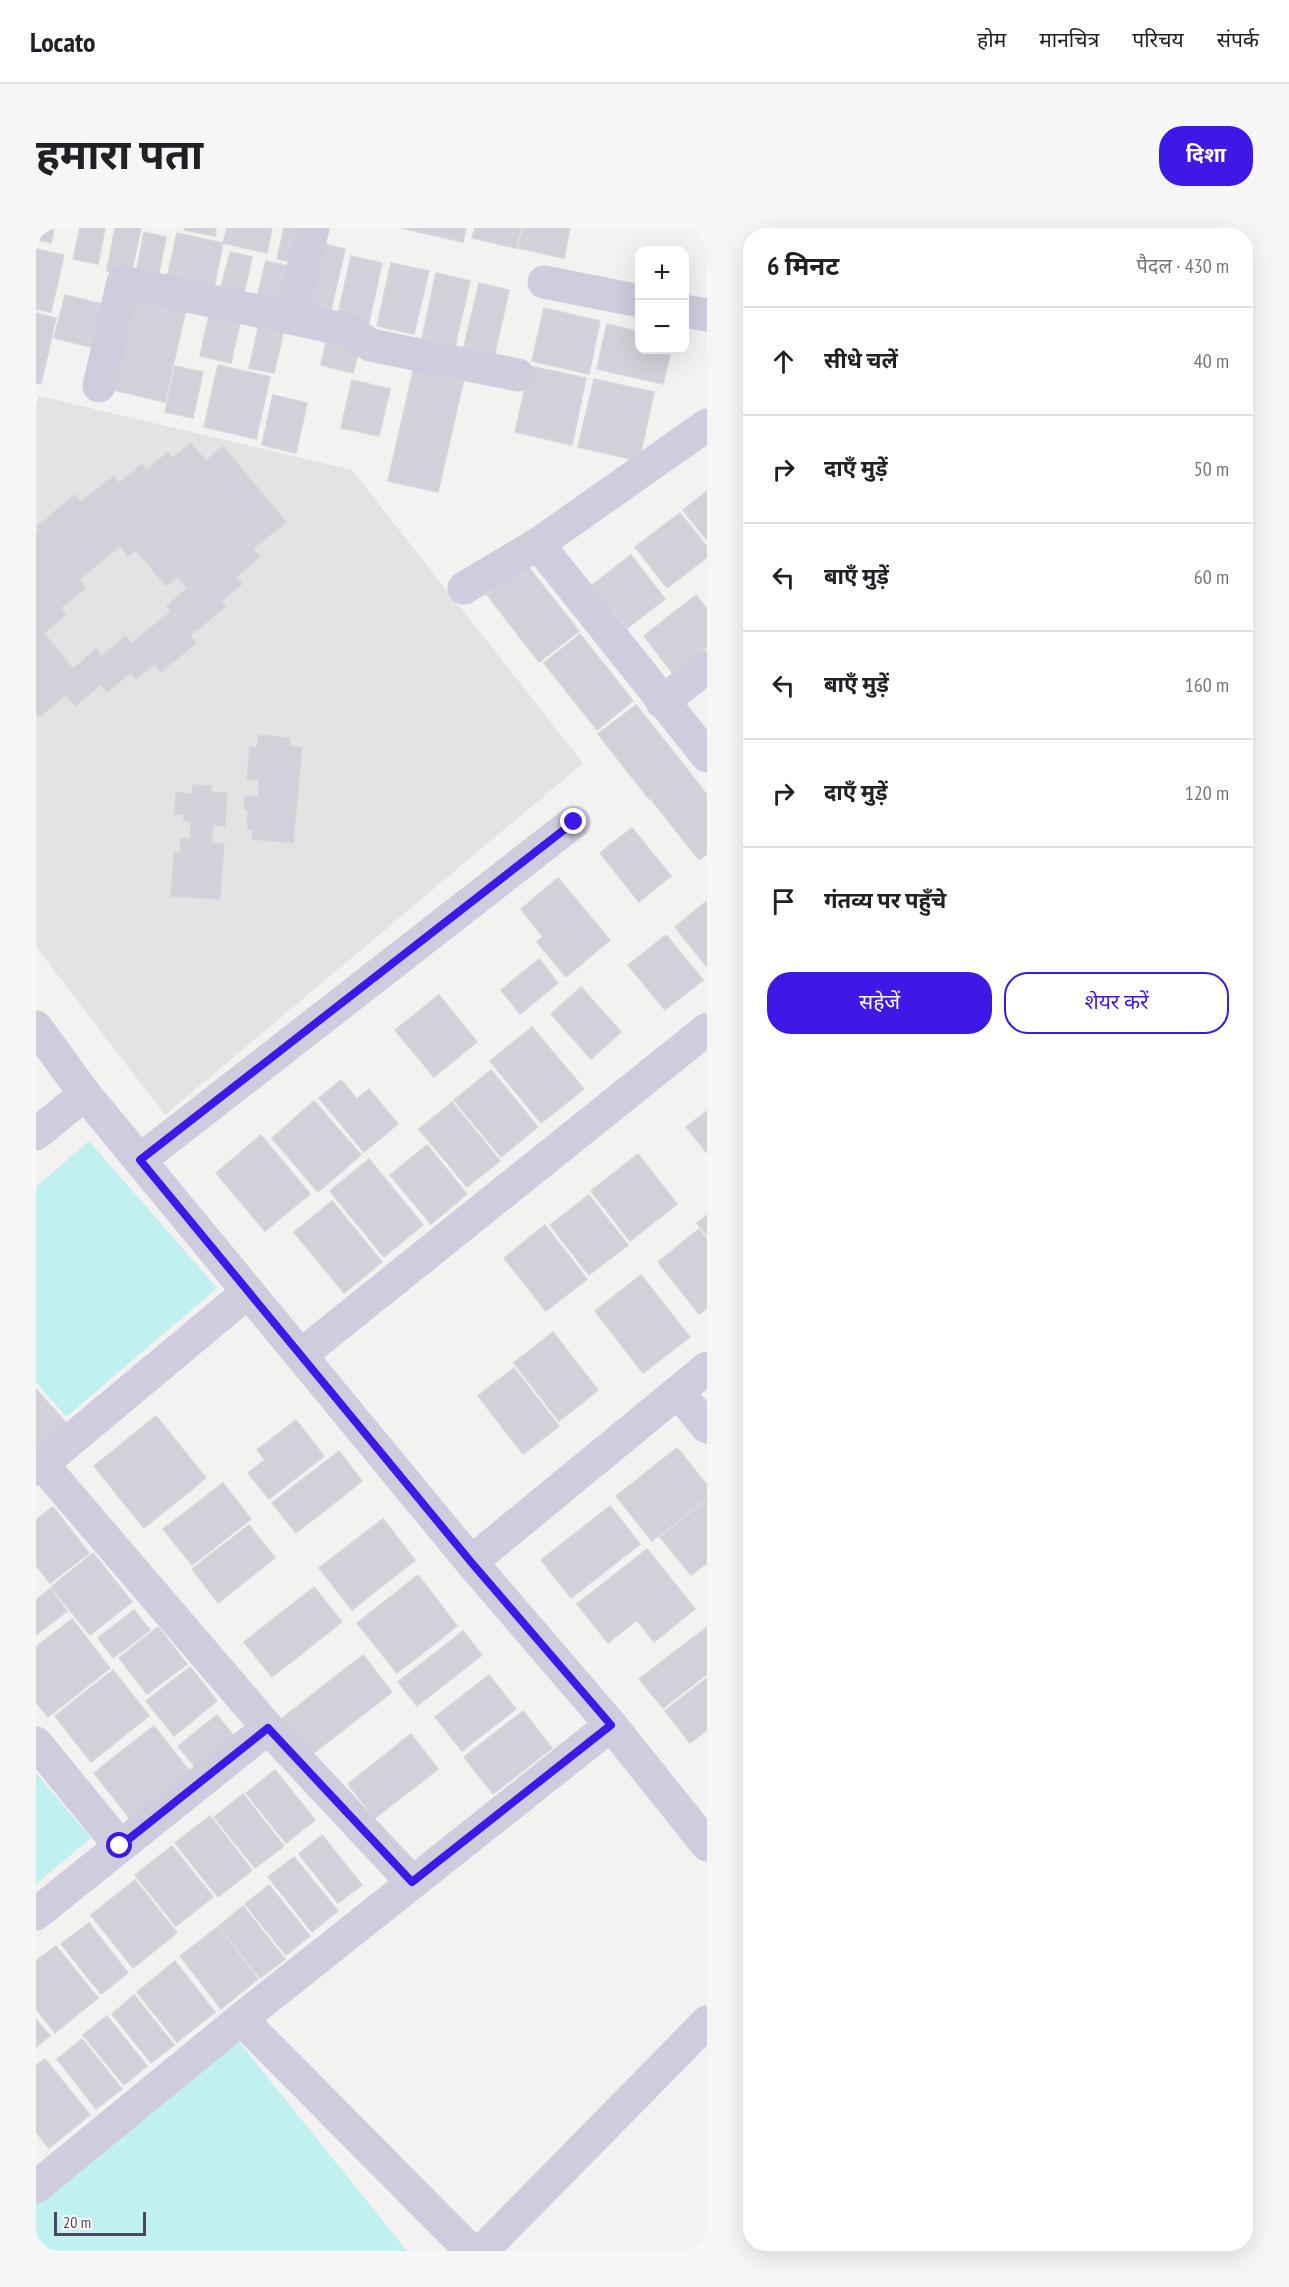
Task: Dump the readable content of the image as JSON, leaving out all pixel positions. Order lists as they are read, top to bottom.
{
  "scale_bar": "20 m",
  "page": {
    "header": "Locato",
    "nav": [
      "होम",
      "मानचित्र",
      "परिचय",
      "संपर्क"
    ],
    "title": "हमारा पता",
    "buttons": [
      "दिशा",
      ["सहेजें", "शेयर करें"]
    ],
    "heading": ["6 मिनट", "पैदल · 430 m"],
    "map_buttons": ["+", "−"],
    "list": [
      ["सीधे चलें", "40 m"],
      ["दाएँ मुड़ें", "50 m"],
      ["बाएँ मुड़ें", "60 m"],
      ["बाएँ मुड़ें", "160 m"],
      ["दाएँ मुड़ें", "120 m"],
      "गंतव्य पर पहुँचे"
    ],
    "scale": "20 m"
  }
}
